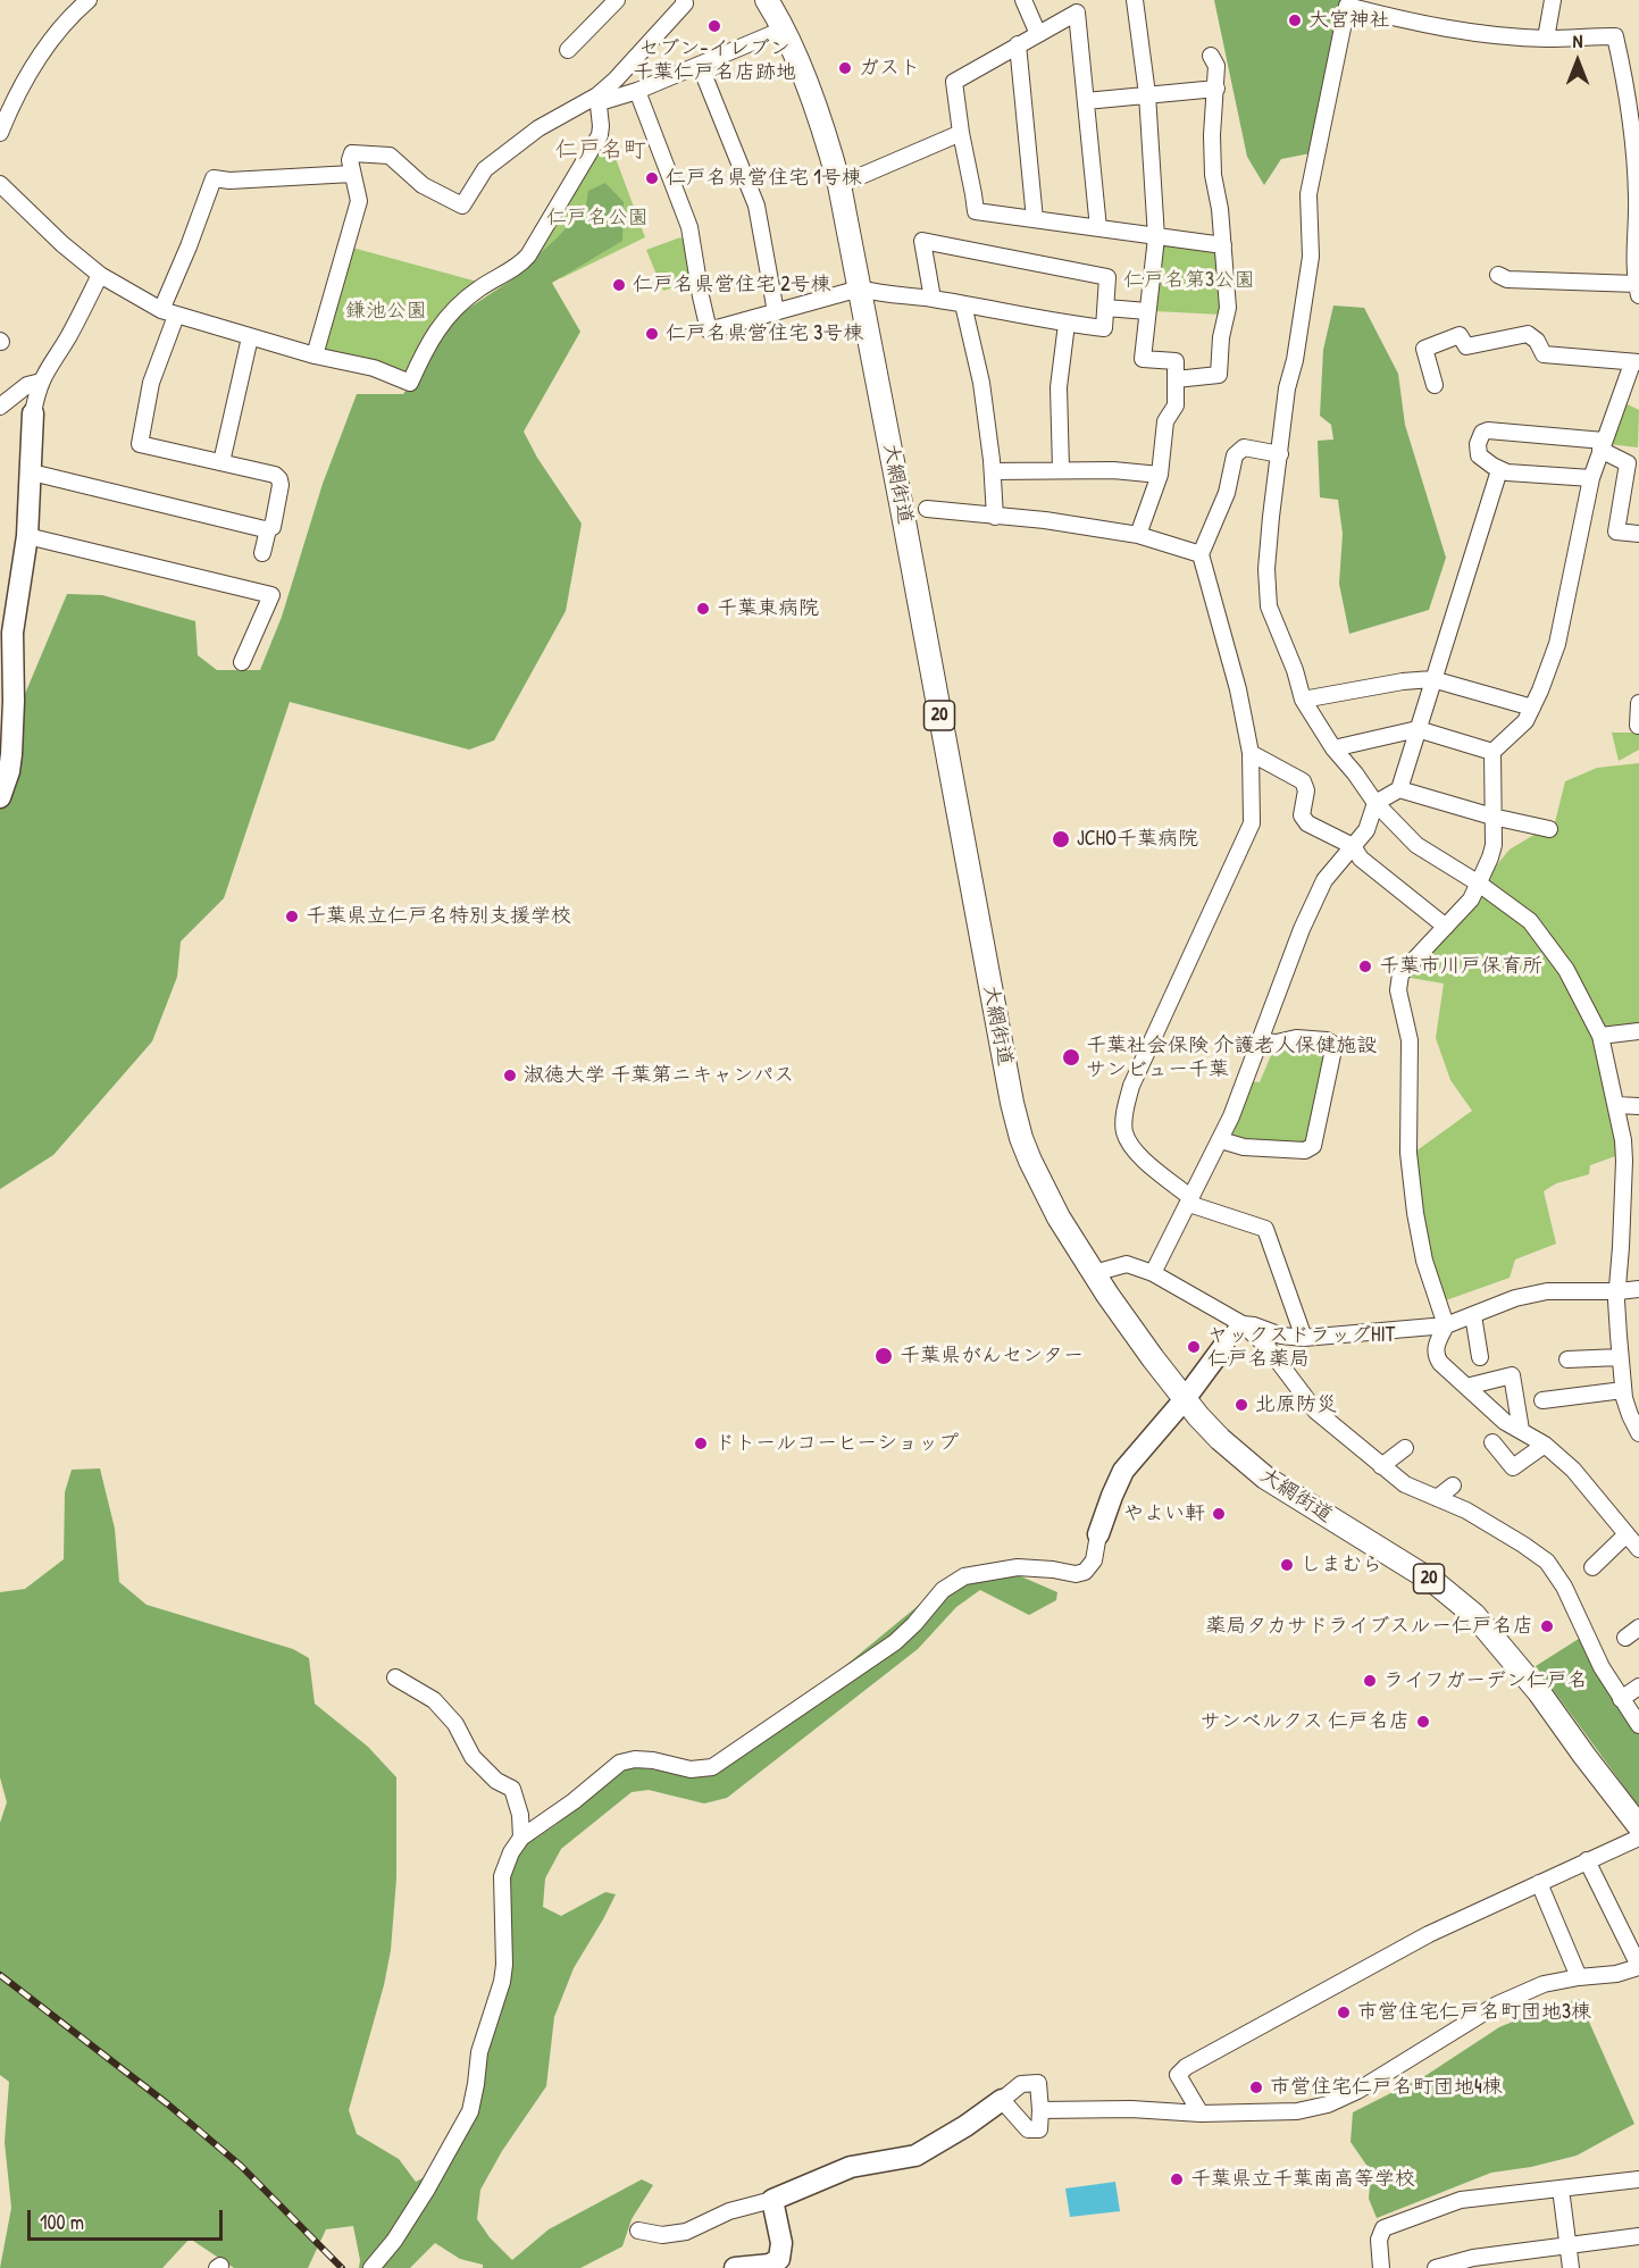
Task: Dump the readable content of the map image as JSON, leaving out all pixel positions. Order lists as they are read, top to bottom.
{
  "streets": {
    "main road": ["大網街道", "20"]
  },
  "districts": ["仁戸名町"],
  "parks": ["仁戸名公園", "仁戸名第3公園", "鎌池公園"],
  "places": [
    "大宮神社",
    "セブン-イレブン 千葉仁戸名店跡地",
    "ガスト",
    "仁戸名県営住宅 1号棟",
    "仁戸名県営住宅 2号棟",
    "仁戸名県営住宅 3号棟",
    "千葉東病院",
    "JCHO千葉病院",
    "千葉県立仁戸名特別支援学校",
    "千葉市川戸保育所",
    "千葉社会保険 介護老人保健施設 サンビュー千葉",
    "淑徳大学 千葉第ニキャンパス",
    "ヤックスドラッグHIT 仁戸名薬局",
    "千葉県がんセンター",
    "北原防災",
    "ドトールコーヒーショップ",
    "やよい軒",
    "しまむら",
    "薬局タカサドライブスルー仁戸名店",
    "ライフガーデン仁戸名",
    "サンベルクス 仁戸名店",
    "市営住宅仁戸名町団地3棟",
    "市営住宅仁戸名町団地4棟",
    "千葉県立千葉南高等学校"
  ],
  "scale_bar": "100 m",
  "north": "top"
}
